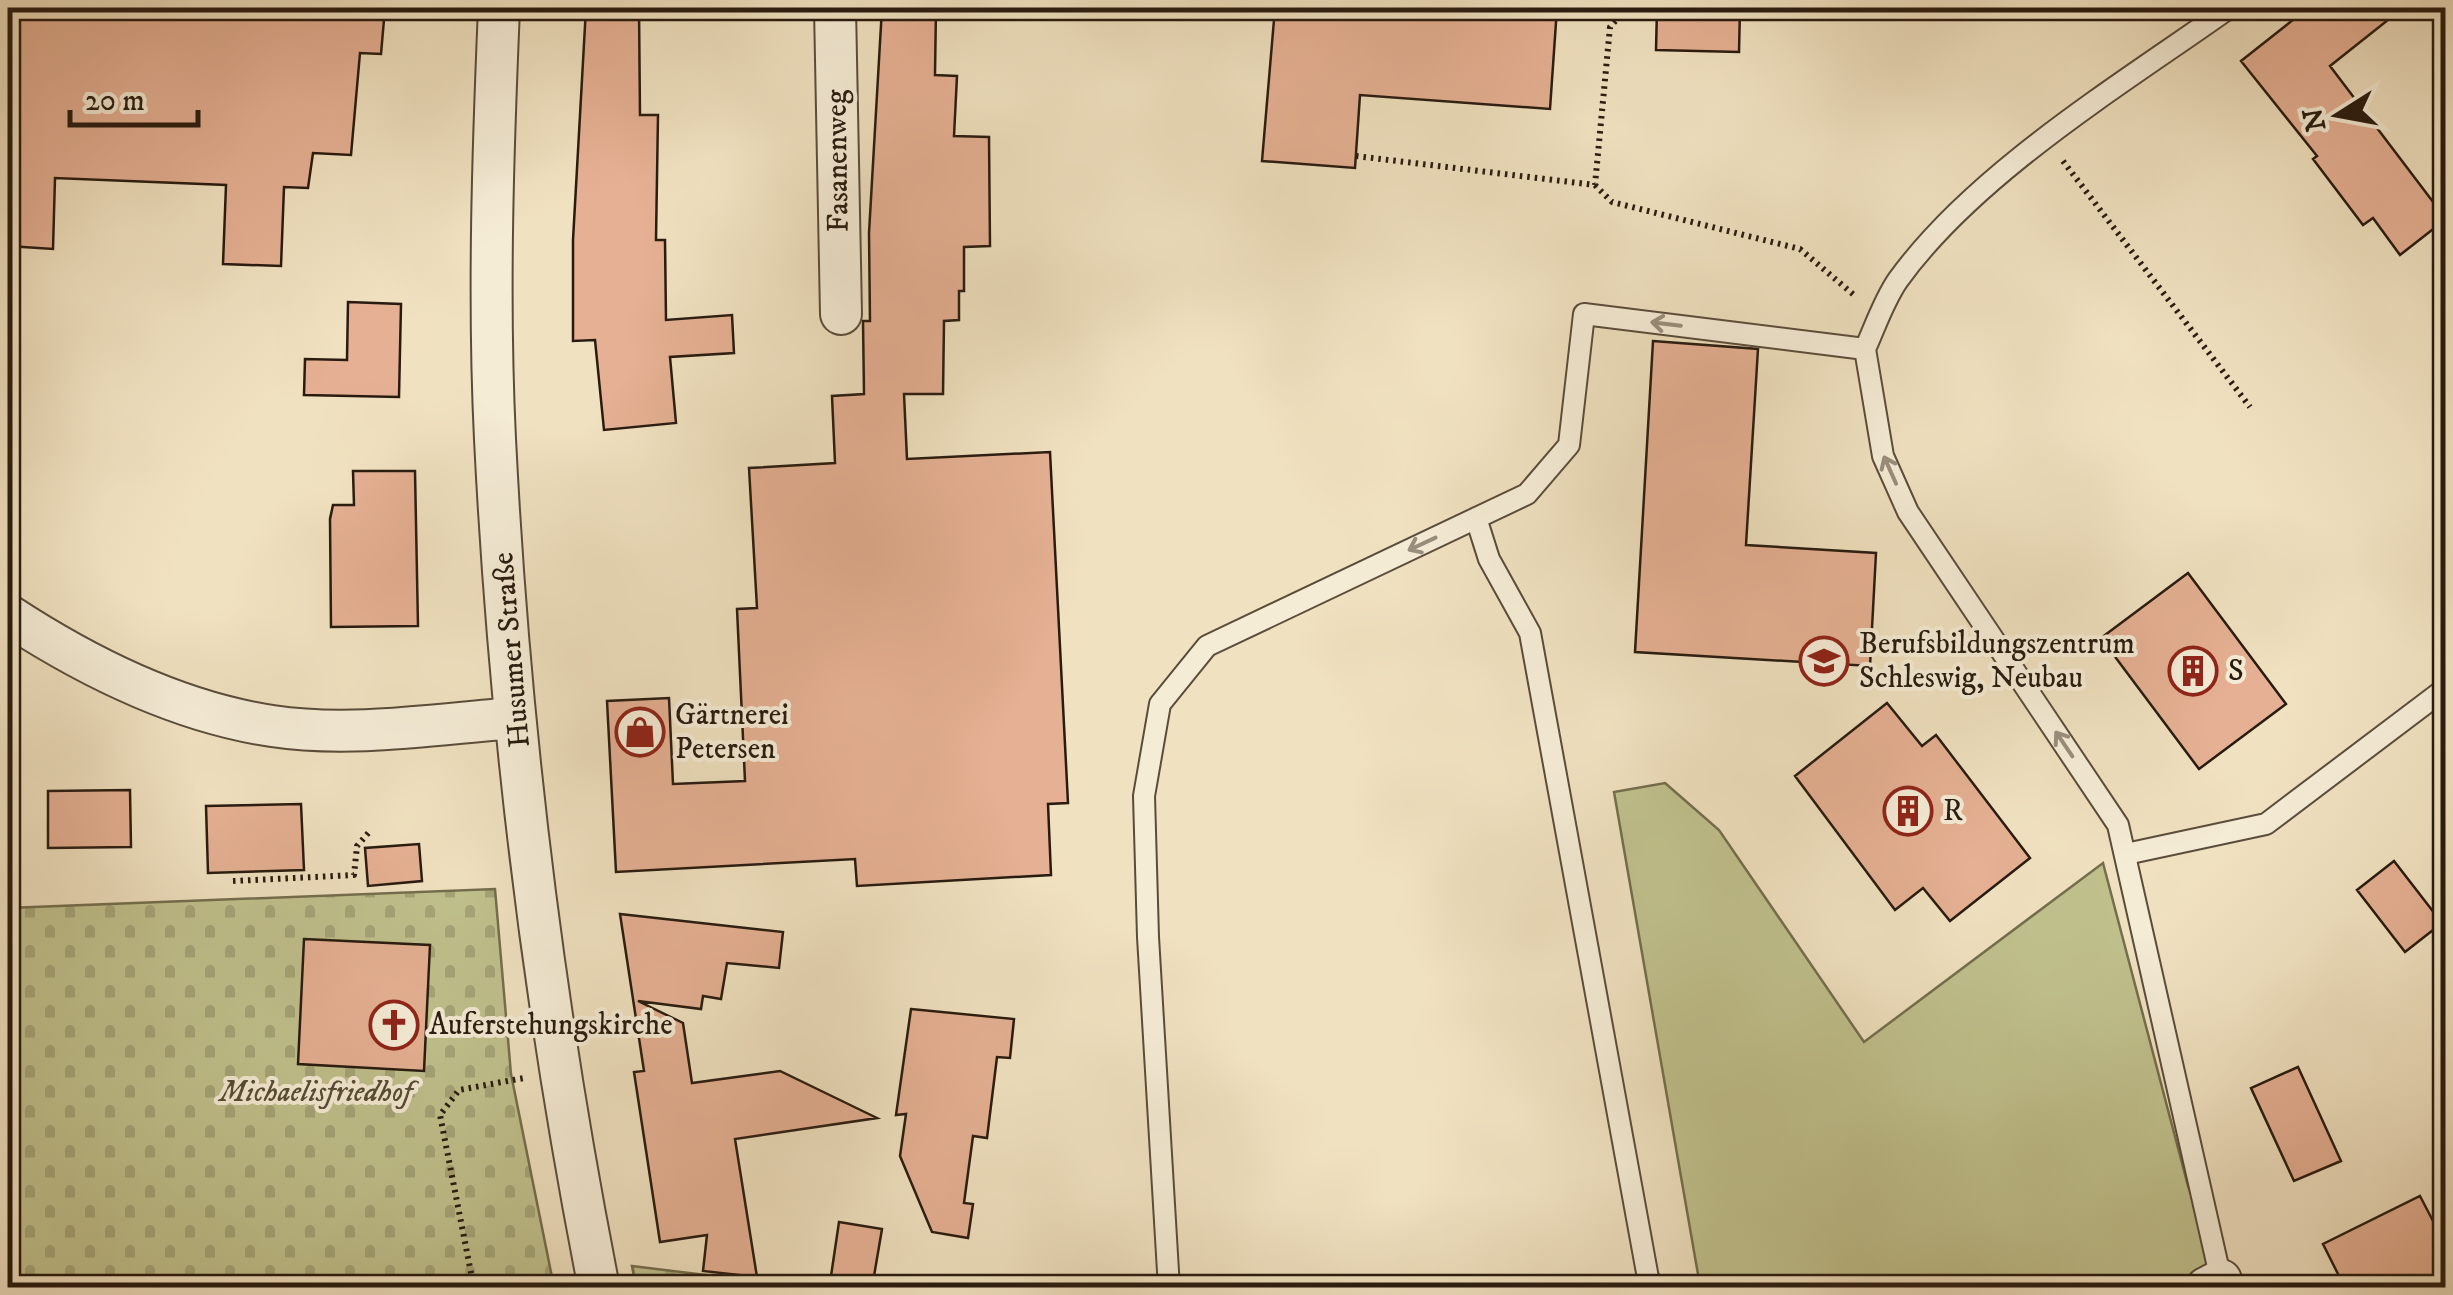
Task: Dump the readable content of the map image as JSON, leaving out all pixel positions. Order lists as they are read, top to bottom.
{
  "streets": {
    "street": ["Fasanenweg", "Husumer Straße"]
  },
  "parks": ["Michaelisfriedhof"],
  "places": {
    "school or university": ["Berufsbildungszentrum Schleswig, Neubau"],
    "building": ["S", "R"],
    "shop": ["Gärtnerei Petersen"],
    "church": ["Auferstehungskirche"]
  },
  "scale_bar": "20 m",
  "north": "left"
}
